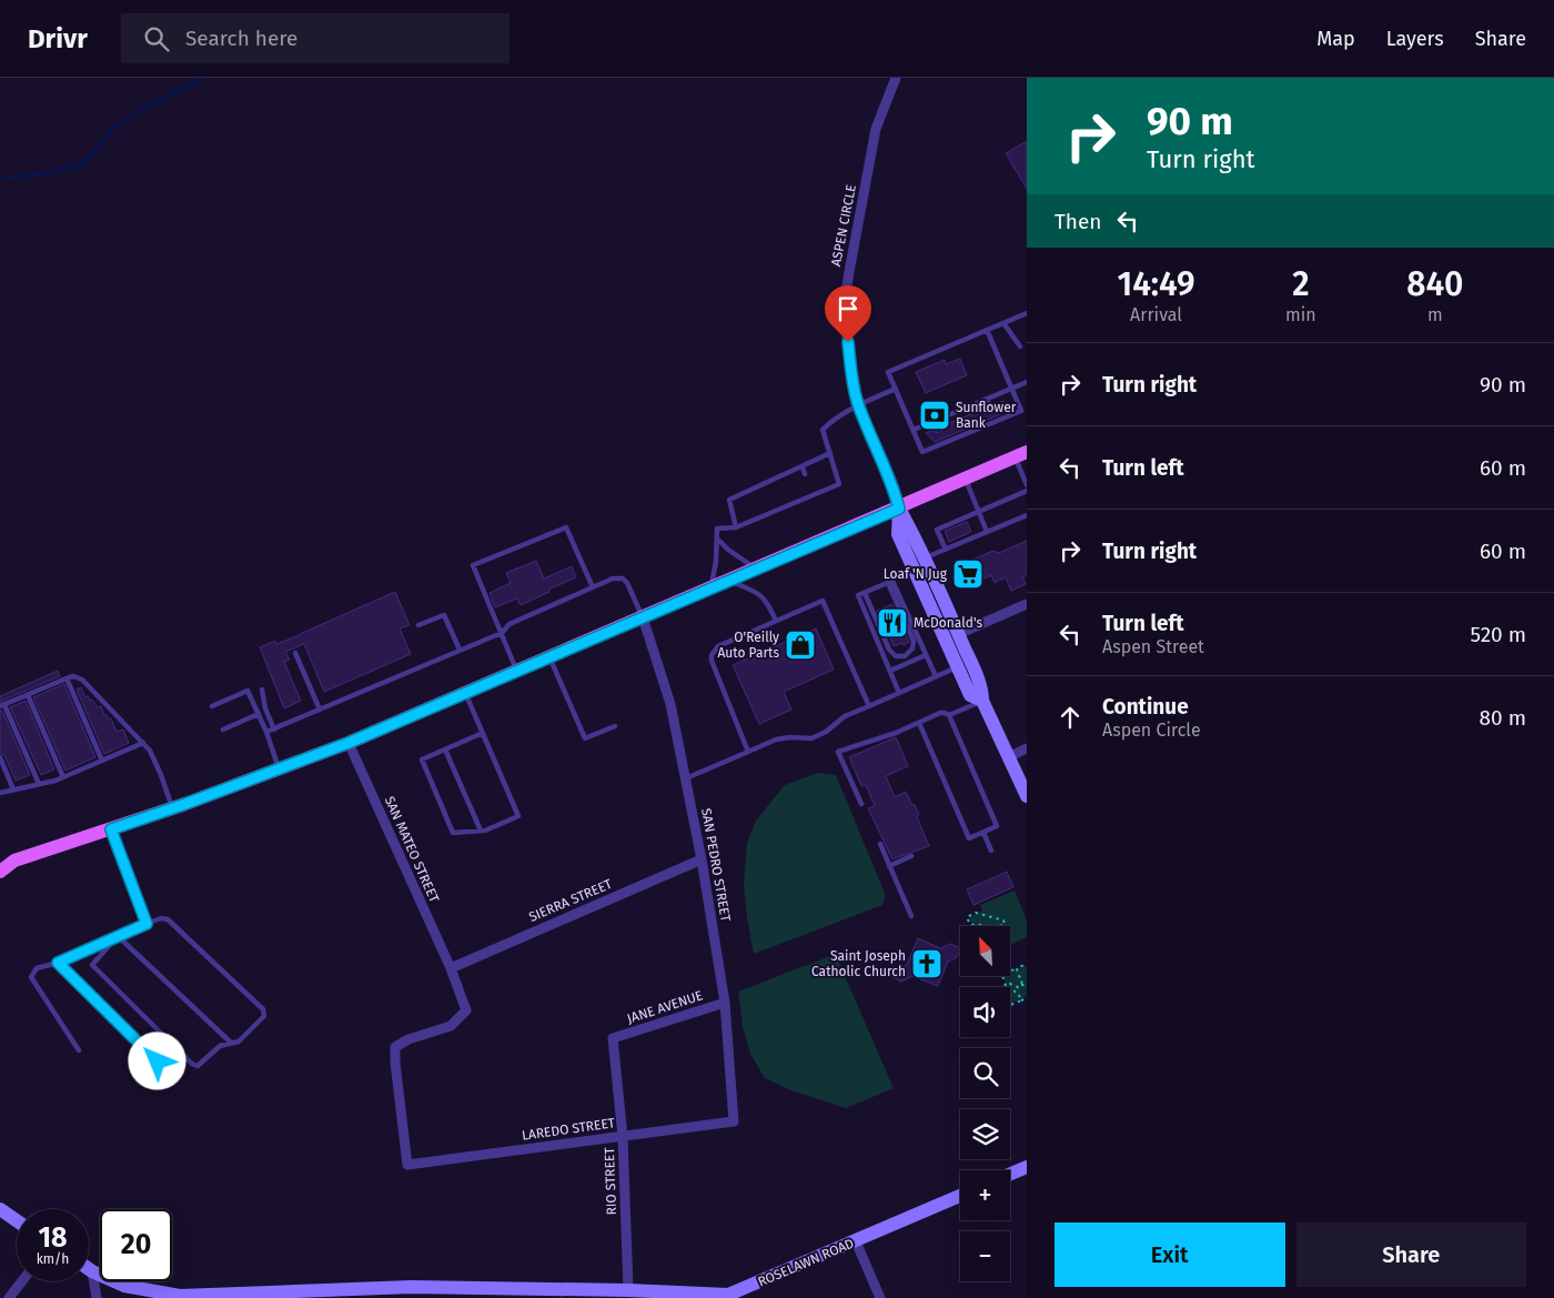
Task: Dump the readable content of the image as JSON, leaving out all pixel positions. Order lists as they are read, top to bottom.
{
  "streets": {
    "street": [
      "ASPEN CIRCLE",
      "SAN MATEO STREET",
      "SAN PEDRO STREET",
      "SIERRA STREET",
      "JANE AVENUE",
      "LAREDO STREET",
      "RIO STREET",
      "ROSELAWN ROAD"
    ]
  },
  "crossings": [
    ["SAN MATEO STREET", "SIERRA STREET"],
    ["SAN MATEO STREET", "LAREDO STREET"],
    ["SAN PEDRO STREET", "SIERRA STREET"],
    ["SAN PEDRO STREET", "JANE AVENUE"],
    ["SAN PEDRO STREET", "LAREDO STREET"],
    ["JANE AVENUE", "RIO STREET"],
    ["LAREDO STREET", "RIO STREET"],
    ["RIO STREET", "ROSELAWN ROAD"]
  ],
  "places": {
    "bank": ["Sunflower Bank"],
    "supermarket": ["Loaf 'N Jug"],
    "restaurant": ["McDonald's"],
    "shop": ["O'Reilly Auto Parts"],
    "church": ["Saint Joseph Catholic Church"]
  },
  "north": "top left",
  "page": {
    "header": "Drivr",
    "search": "Search here",
    "nav": ["Map", "Layers", "Share"],
    "turn": ["90 m", "Turn right"],
    "then": "Then",
    "eta": [
      "14:49",
      "Arrival",
      "2",
      "min",
      "840",
      "m"
    ],
    "list": [
      {
        "name": "Turn right",
        "value": "90 m"
      },
      {
        "name": "Turn left",
        "value": "60 m"
      },
      {
        "name": "Turn right",
        "value": "60 m"
      },
      {
        "name": "Turn left",
        "note": "Aspen Street",
        "value": "520 m"
      },
      {
        "name": "Continue",
        "note": "Aspen Circle",
        "value": "80 m"
      }
    ],
    "map_buttons": ["+", "−"],
    "speed": "18 km/h",
    "limit": "20",
    "buttons": ["Exit", "Share"]
  }
}
